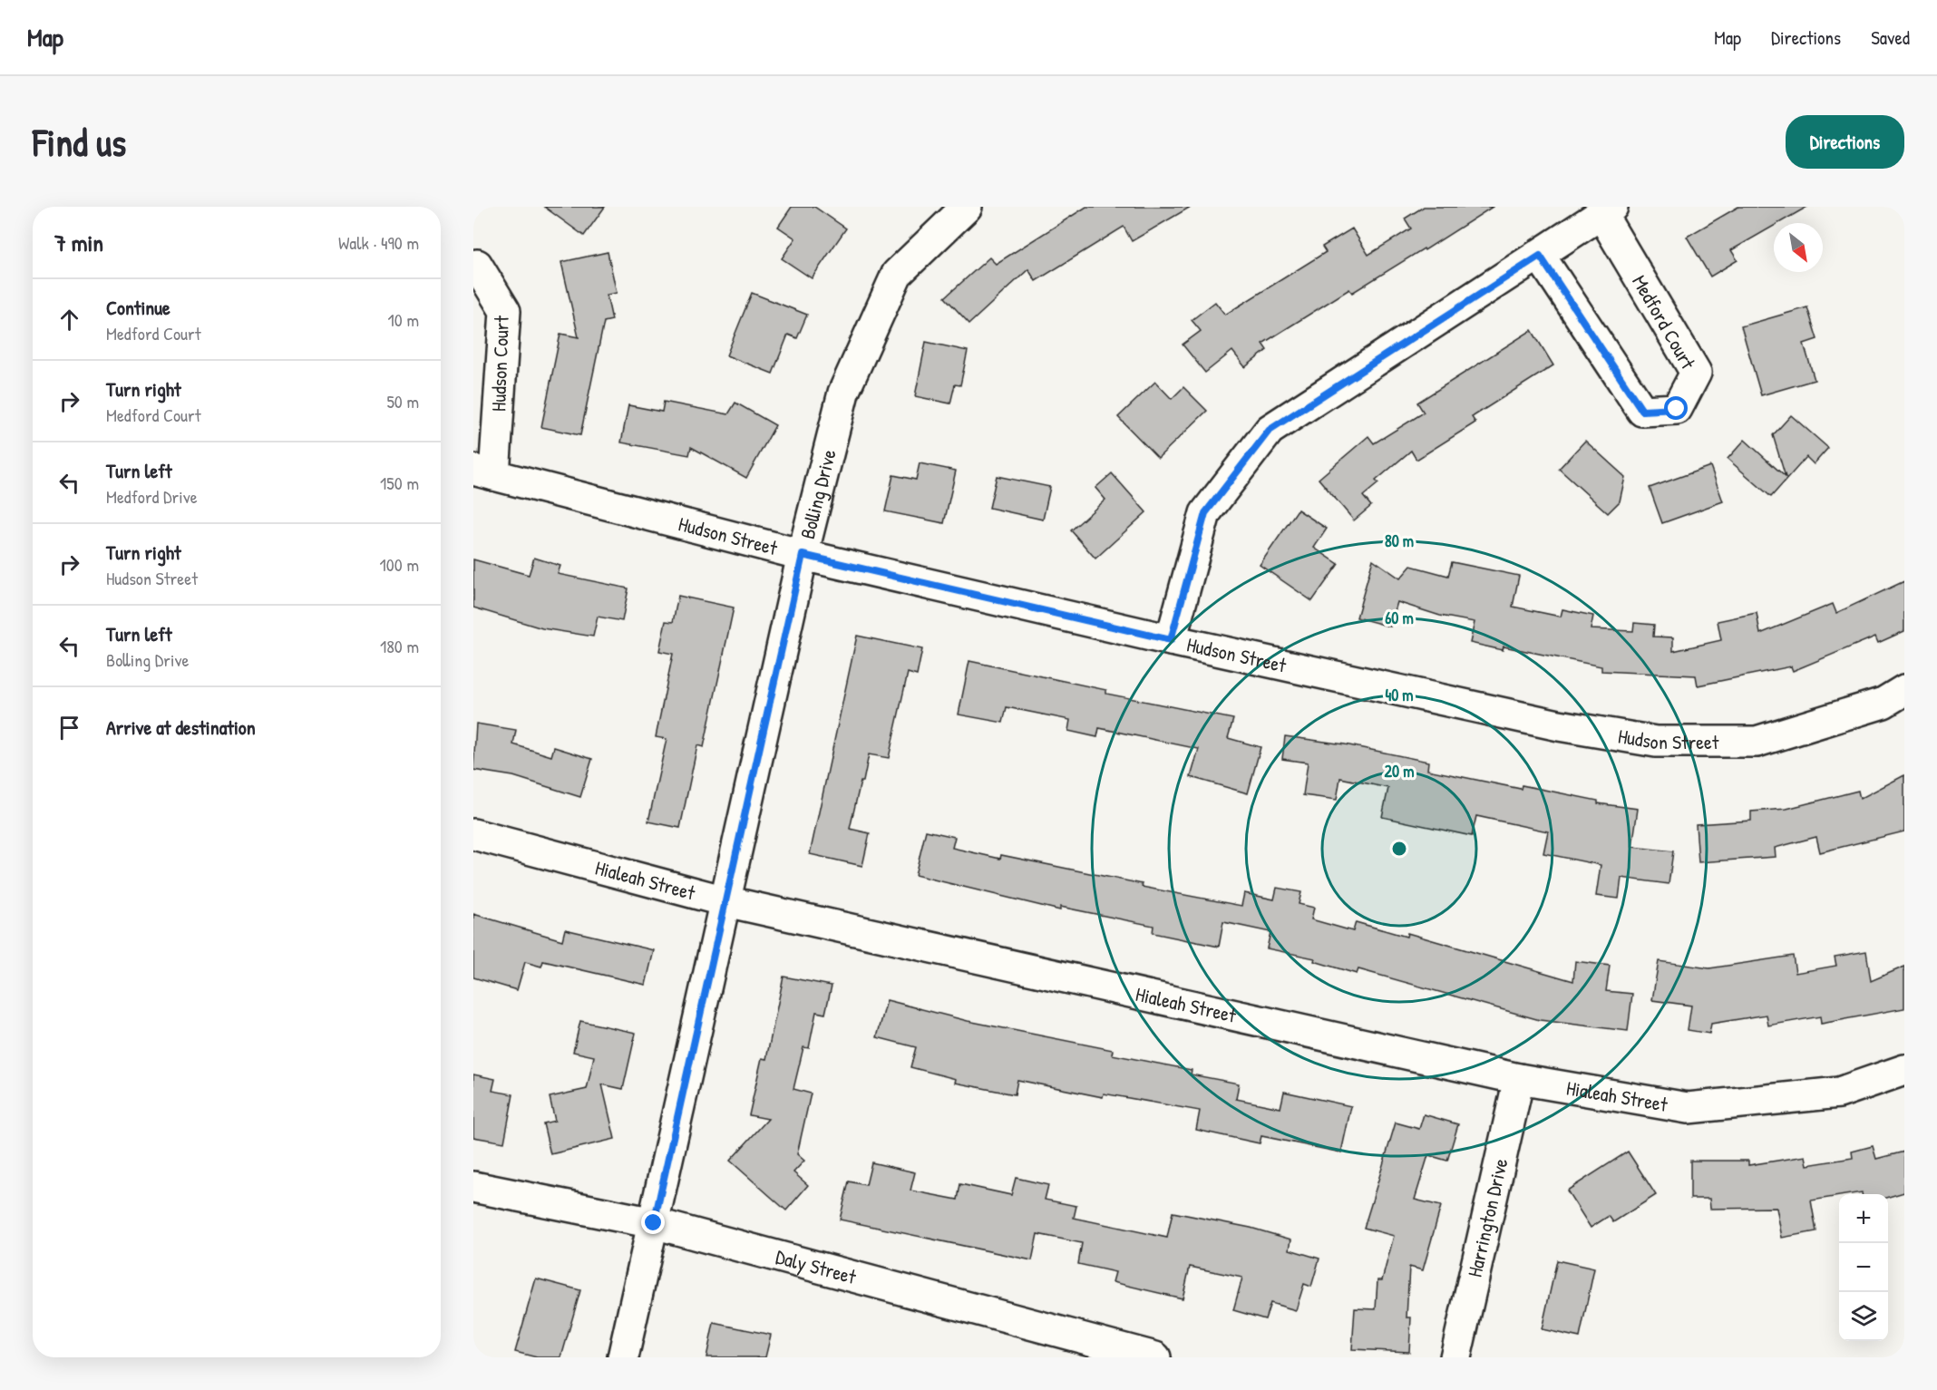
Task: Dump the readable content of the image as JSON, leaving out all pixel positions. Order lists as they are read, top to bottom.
{
  "streets": {
    "street": [
      "Medford Court",
      "Hudson Court",
      "Bolling Drive",
      "Hudson Street",
      "Hialeah Street",
      "Harrington Drive",
      "Daly Street"
    ]
  },
  "crossings": [
    ["Hudson Court", "Hudson Street"],
    ["Bolling Drive", "Hudson Street"],
    ["Bolling Drive", "Hialeah Street"],
    ["Bolling Drive", "Daly Street"],
    ["Hialeah Street", "Harrington Drive"]
  ],
  "north": "bottom right",
  "page": {
    "header": "Map",
    "nav": ["Map", "Directions", "Saved"],
    "buttons": "Directions",
    "title": "Find us",
    "heading": ["7 min", "Walk · 490 m"],
    "list": [
      ["Continue", "Medford Court", "10 m"],
      ["Turn right", "Medford Court", "50 m"],
      ["Turn left", "Medford Drive", "150 m"],
      ["Turn right", "Hudson Street", "100 m"],
      ["Turn left", "Bolling Drive", "180 m"],
      "Arrive at destination"
    ],
    "map_buttons": ["+", "−"]
  },
  "rings": [
    "80 m",
    "60 m",
    "40 m",
    "20 m"
  ]
}
